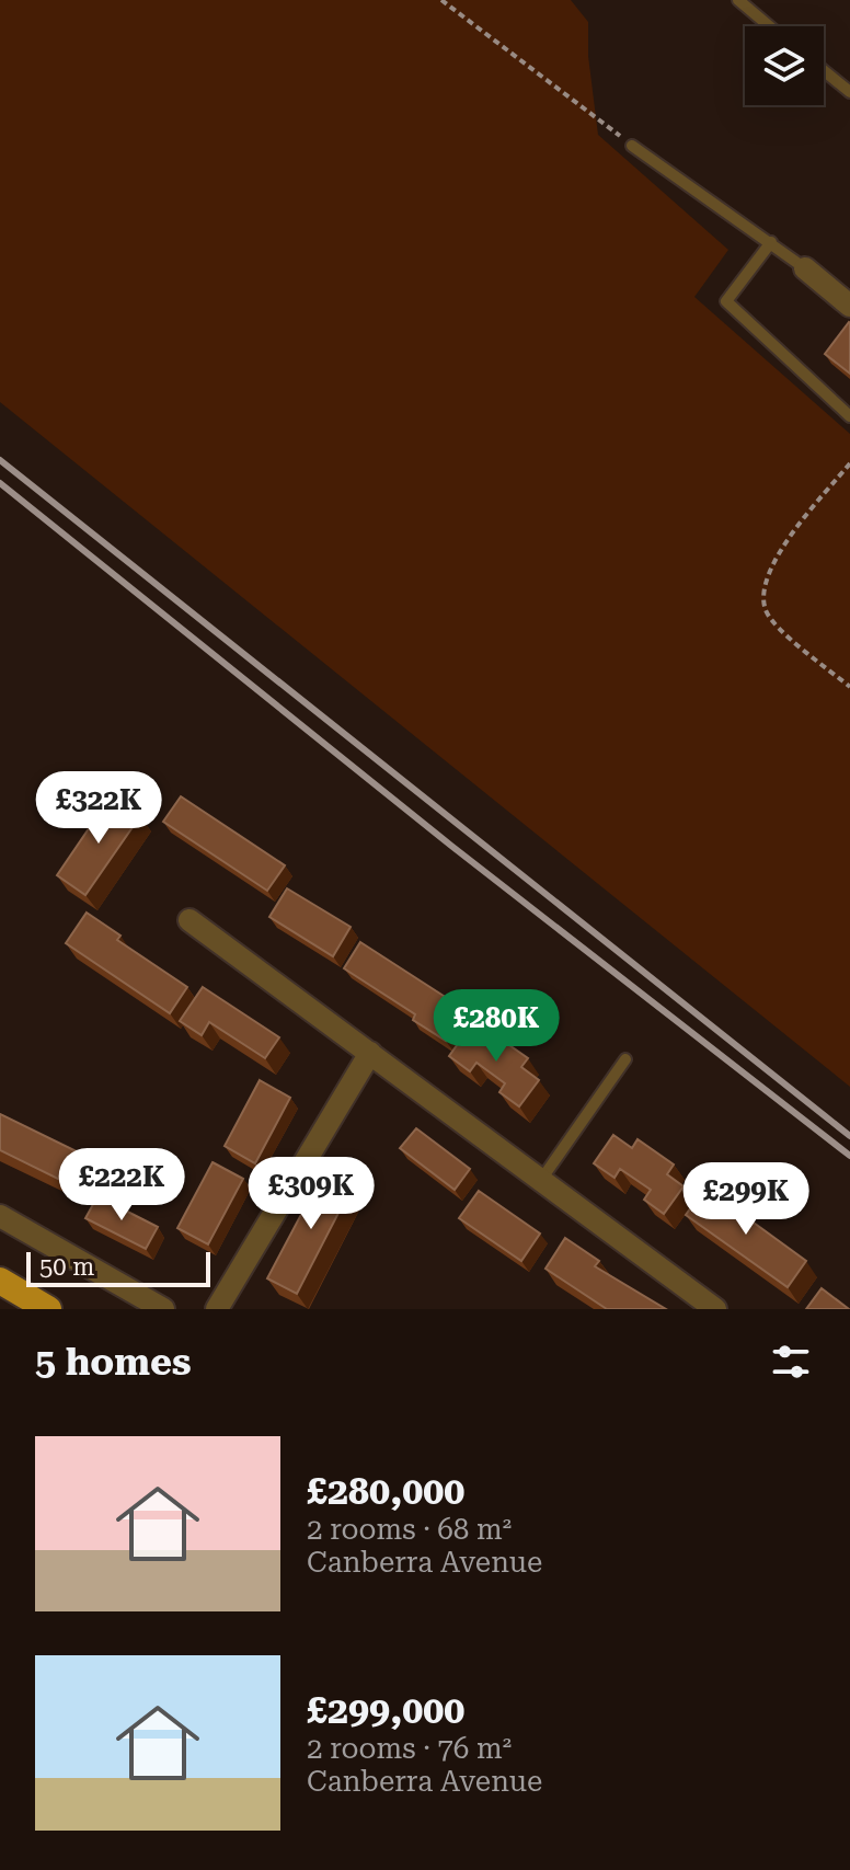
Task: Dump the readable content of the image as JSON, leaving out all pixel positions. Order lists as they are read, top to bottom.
{
  "scale_bar": "50 m",
  "page": {
    "price": [
      "£322K",
      "£280K",
      "£222K",
      "£309K",
      "£299K"
    ],
    "scale": "50 m",
    "heading": "5 homes",
    "list": [
      {
        "name": "£280,000",
        "note": "2 rooms · 68 m² · Canberra Avenue"
      },
      {
        "name": "£299,000",
        "note": "2 rooms · 76 m² · Canberra Avenue"
      }
    ]
  }
}
